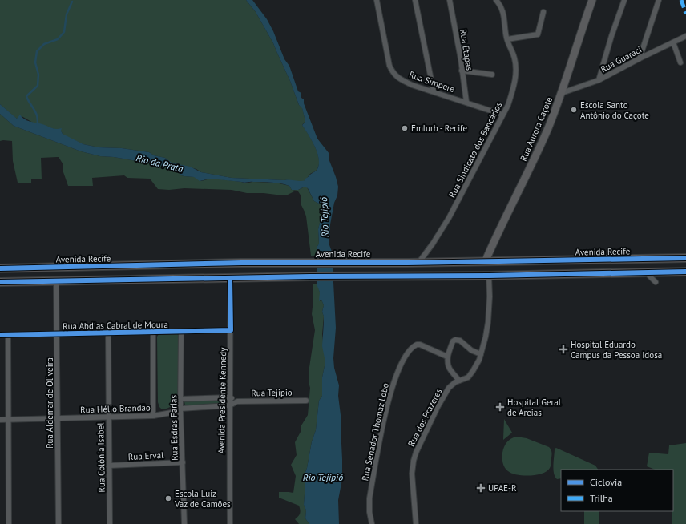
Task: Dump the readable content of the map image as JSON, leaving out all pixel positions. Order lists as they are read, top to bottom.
{
  "streets": {
    "main road": ["Rua Aurora Caçote", "Avenida Recife"],
    "street": [
      "Rua Etapas",
      "Rua Guaraci",
      "Rua Simpere",
      "Rua Sindicato dos Bancários",
      "Rua Abdias Cabral de Moura",
      "Rua Tejipio",
      "Avenida Presidente Kennedy",
      "Rua Aldemar de Oliveira",
      "Rua Hélio Brandão",
      "Rua dos Prazeres",
      "Rua Esdras Farias",
      "Rua Senador Thomaz Lobo",
      "Rua Erval",
      "Rua Colônia Isabel"
    ]
  },
  "crossings": [
    ["Rua Etapas", "Rua Simpere"],
    ["Rua Guaraci", "Rua Aurora Caçote"],
    ["Rua Simpere", "Rua Sindicato dos Bancários"],
    ["Rua Aurora Caçote", "Avenida Recife"],
    ["Rua Sindicato dos Bancários", "Avenida Recife"],
    ["Rua Abdias Cabral de Moura", "Avenida Presidente Kennedy"],
    ["Rua Abdias Cabral de Moura", "Rua Aldemar de Oliveira"],
    ["Rua Abdias Cabral de Moura", "Rua Esdras Farias"],
    ["Rua Abdias Cabral de Moura", "Rua Colônia Isabel"],
    ["Rua Tejipio", "Avenida Presidente Kennedy"],
    ["Rua Tejipio", "Rua Hélio Brandão"],
    ["Avenida Presidente Kennedy", "Rua Hélio Brandão"],
    ["Rua Aldemar de Oliveira", "Rua Hélio Brandão"],
    ["Rua Hélio Brandão", "Rua Esdras Farias"],
    ["Rua Hélio Brandão", "Rua Colônia Isabel"],
    ["Rua Esdras Farias", "Rua Erval"],
    ["Rua Erval", "Rua Colônia Isabel"]
  ],
  "water": ["Rio da Prata", "Rio Tejipió"],
  "places": {
    "other": ["Escola Santo Antônio do Caçote", "Emlurb - Recife", "Escola Luiz Vaz de Camões"],
    "health": ["Hospital Eduardo Campus da Pessoa Idosa", "Hospital Geral de Areias", "UPAE-R"]
  },
  "legend": ["Ciclovia", "Trilha"]
}
